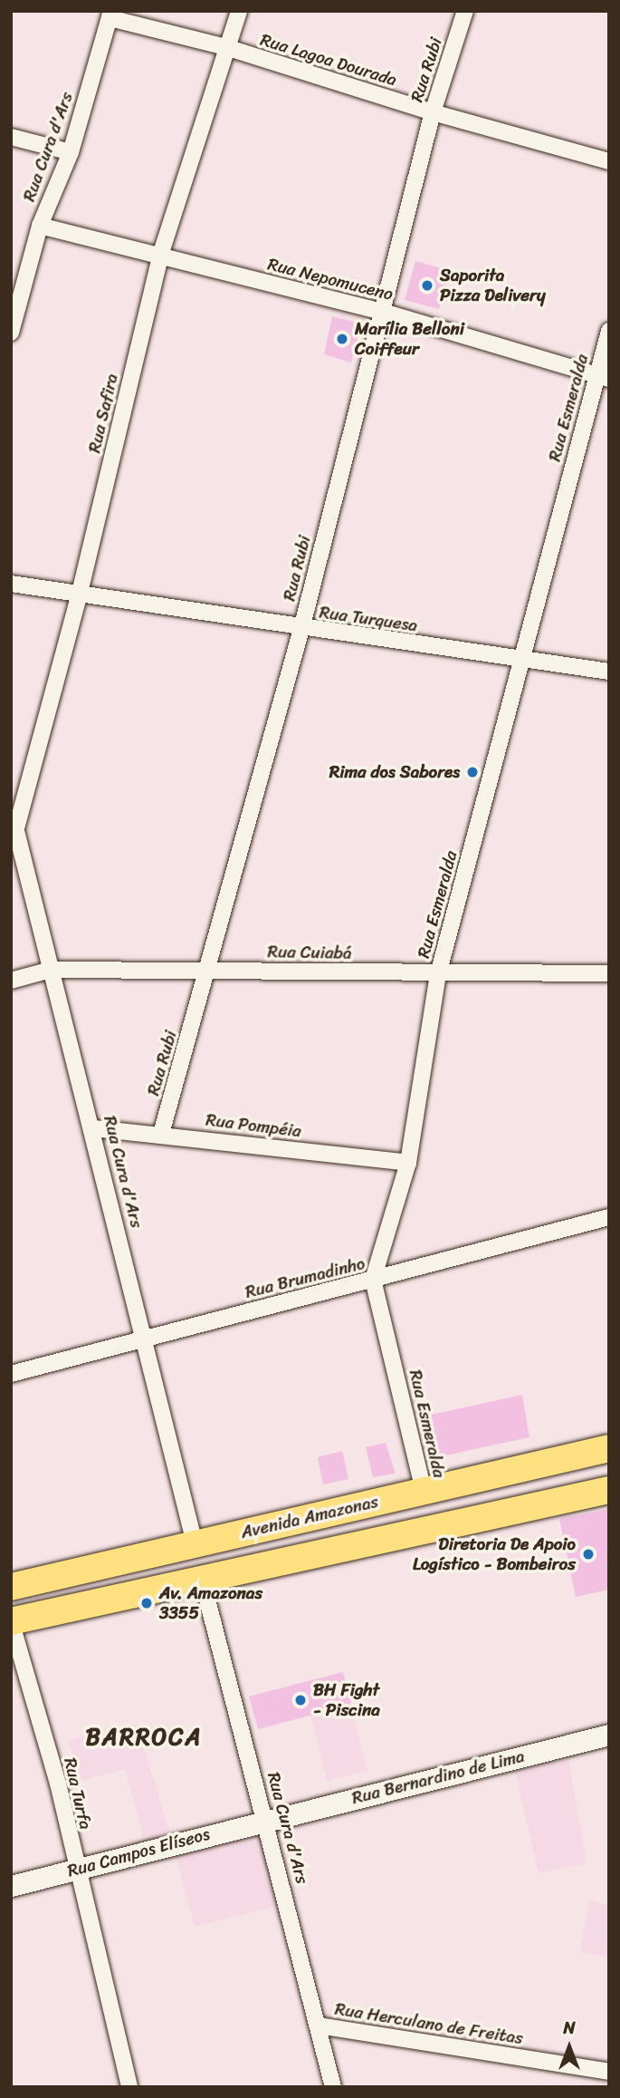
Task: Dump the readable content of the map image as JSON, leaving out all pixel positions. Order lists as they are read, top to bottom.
{
  "streets": {
    "main road": ["Avenida Amazonas"],
    "street": [
      "Rua Lagoa Dourada",
      "Rua Rubi",
      "Rua Cura d'Ars",
      "Rua Nepomuceno",
      "Rua Esmeralda",
      "Rua Safira",
      "Rua Turquesa",
      "Rua Cuiabá",
      "Rua Pompéia",
      "Rua Brumadinho",
      "Rua Bernardino de Lima",
      "Rua Turfa",
      "Rua Campos Elíseos",
      "Rua Herculano de Freitas"
    ]
  },
  "crossings": [
    ["Rua Lagoa Dourada", "Rua Rubi"],
    ["Rua Lagoa Dourada", "Rua Cura d'Ars"],
    ["Rua Lagoa Dourada", "Rua Safira"],
    ["Rua Rubi", "Rua Nepomuceno"],
    ["Rua Rubi", "Rua Turquesa"],
    ["Rua Rubi", "Rua Cuiabá"],
    ["Rua Rubi", "Rua Pompéia"],
    ["Rua Cura d'Ars", "Rua Nepomuceno"],
    ["Rua Cura d'Ars", "Rua Safira"],
    ["Rua Cura d'Ars", "Rua Cuiabá"],
    ["Rua Cura d'Ars", "Rua Pompéia"],
    ["Rua Cura d'Ars", "Rua Brumadinho"],
    ["Rua Cura d'Ars", "Avenida Amazonas"],
    ["Rua Cura d'Ars", "Rua Bernardino de Lima"],
    ["Rua Cura d'Ars", "Rua Campos Elíseos"],
    ["Rua Cura d'Ars", "Rua Herculano de Freitas"],
    ["Rua Nepomuceno", "Rua Esmeralda"],
    ["Rua Nepomuceno", "Rua Safira"],
    ["Rua Esmeralda", "Rua Turquesa"],
    ["Rua Esmeralda", "Rua Cuiabá"],
    ["Rua Esmeralda", "Rua Pompéia"],
    ["Rua Esmeralda", "Rua Brumadinho"],
    ["Rua Esmeralda", "Avenida Amazonas"],
    ["Rua Safira", "Rua Turquesa"],
    ["Avenida Amazonas", "Rua Turfa"],
    ["Rua Bernardino de Lima", "Rua Campos Elíseos"],
    ["Rua Turfa", "Rua Campos Elíseos"]
  ],
  "districts": ["BARROCA"],
  "places": [
    "Saporita Pizza Delivery",
    "Marília Belloni Coiffeur",
    "Rima dos Sabores",
    "Diretoria De Apoio Logístico - Bombeiros",
    "Av. Amazonas 3355",
    "BH Fight - Piscina"
  ],
  "north": "top"
}
